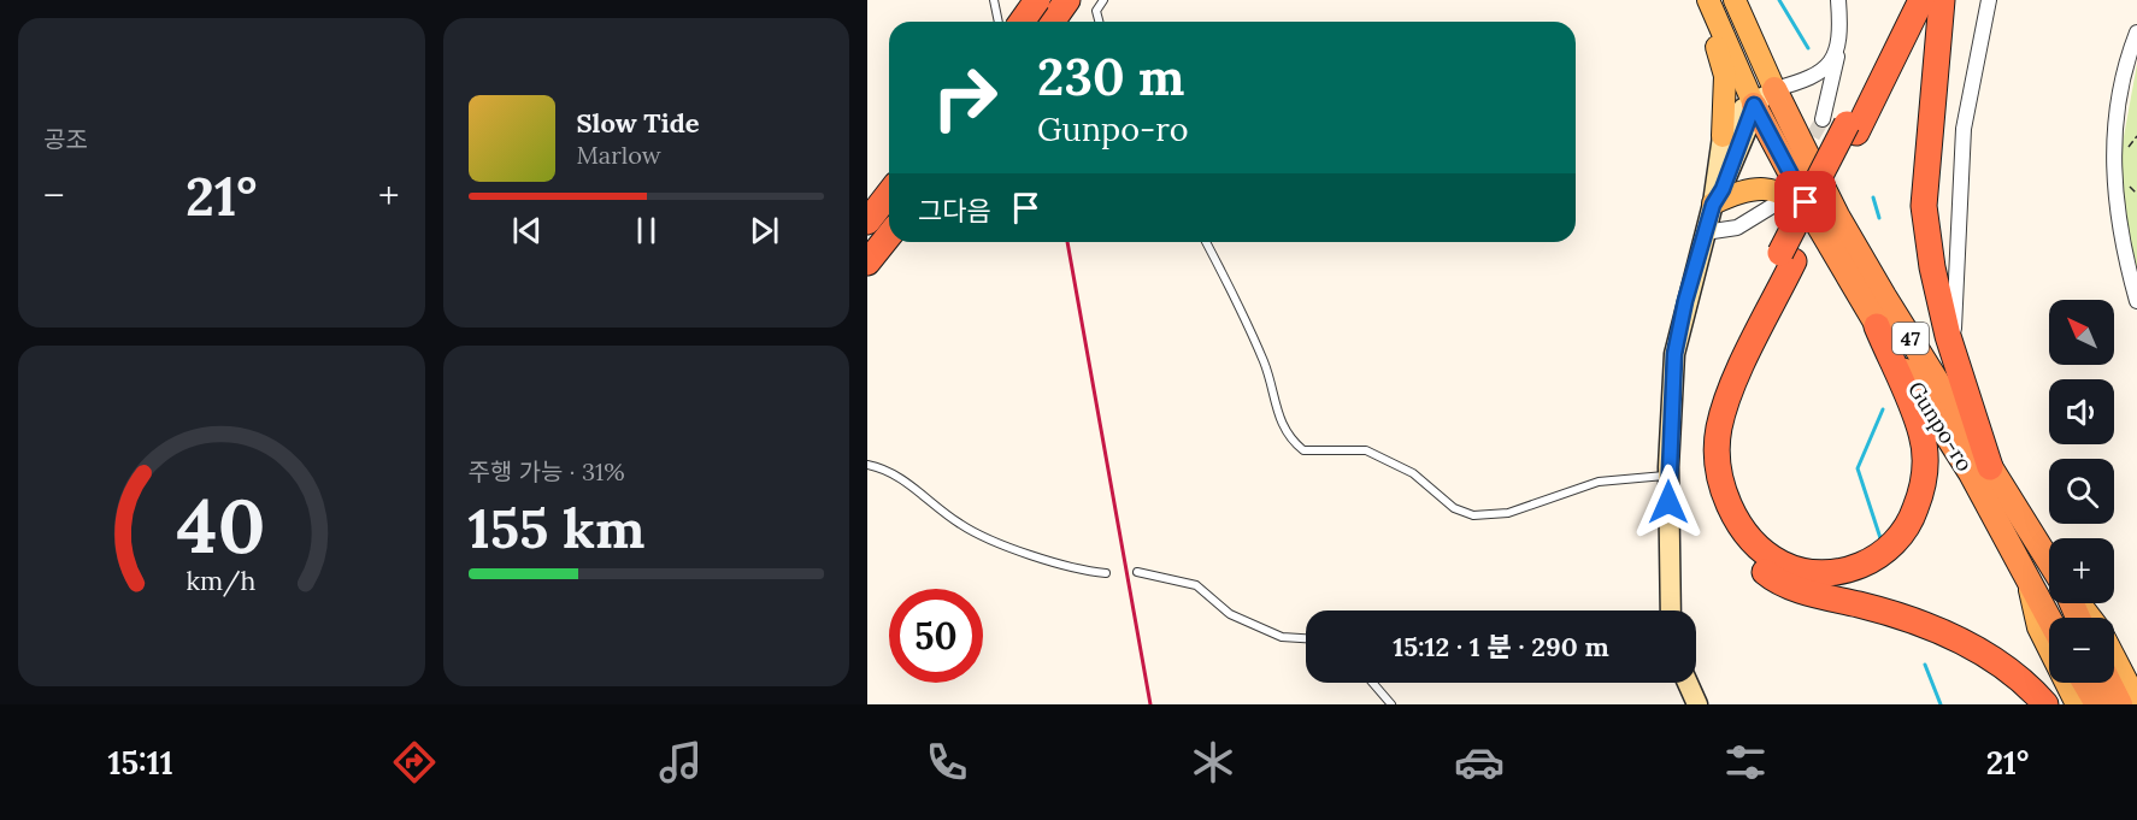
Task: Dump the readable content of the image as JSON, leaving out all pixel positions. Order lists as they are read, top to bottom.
{
  "streets": {
    "highway": ["47", "Gunpo-ro"]
  },
  "crossings": [
    ["47", "Gunpo-ro"]
  ],
  "north": "top left",
  "page": {
    "tile": [
      "공조",
      ["주행 가능 · 31%", "155 km"]
    ],
    "turn": ["230 m", "Gunpo-ro"],
    "song": ["Slow Tide", "Marlow"],
    "heat": ["−", "21°", "+"],
    "then": "그다음",
    "map_buttons": ["+", "−"],
    "limit": "50",
    "trip": "15:12 · 1 분 · 290 m",
    "tabs": ["15:11", "21°"],
    "gauge": ["40", "km/h"]
  }
}
